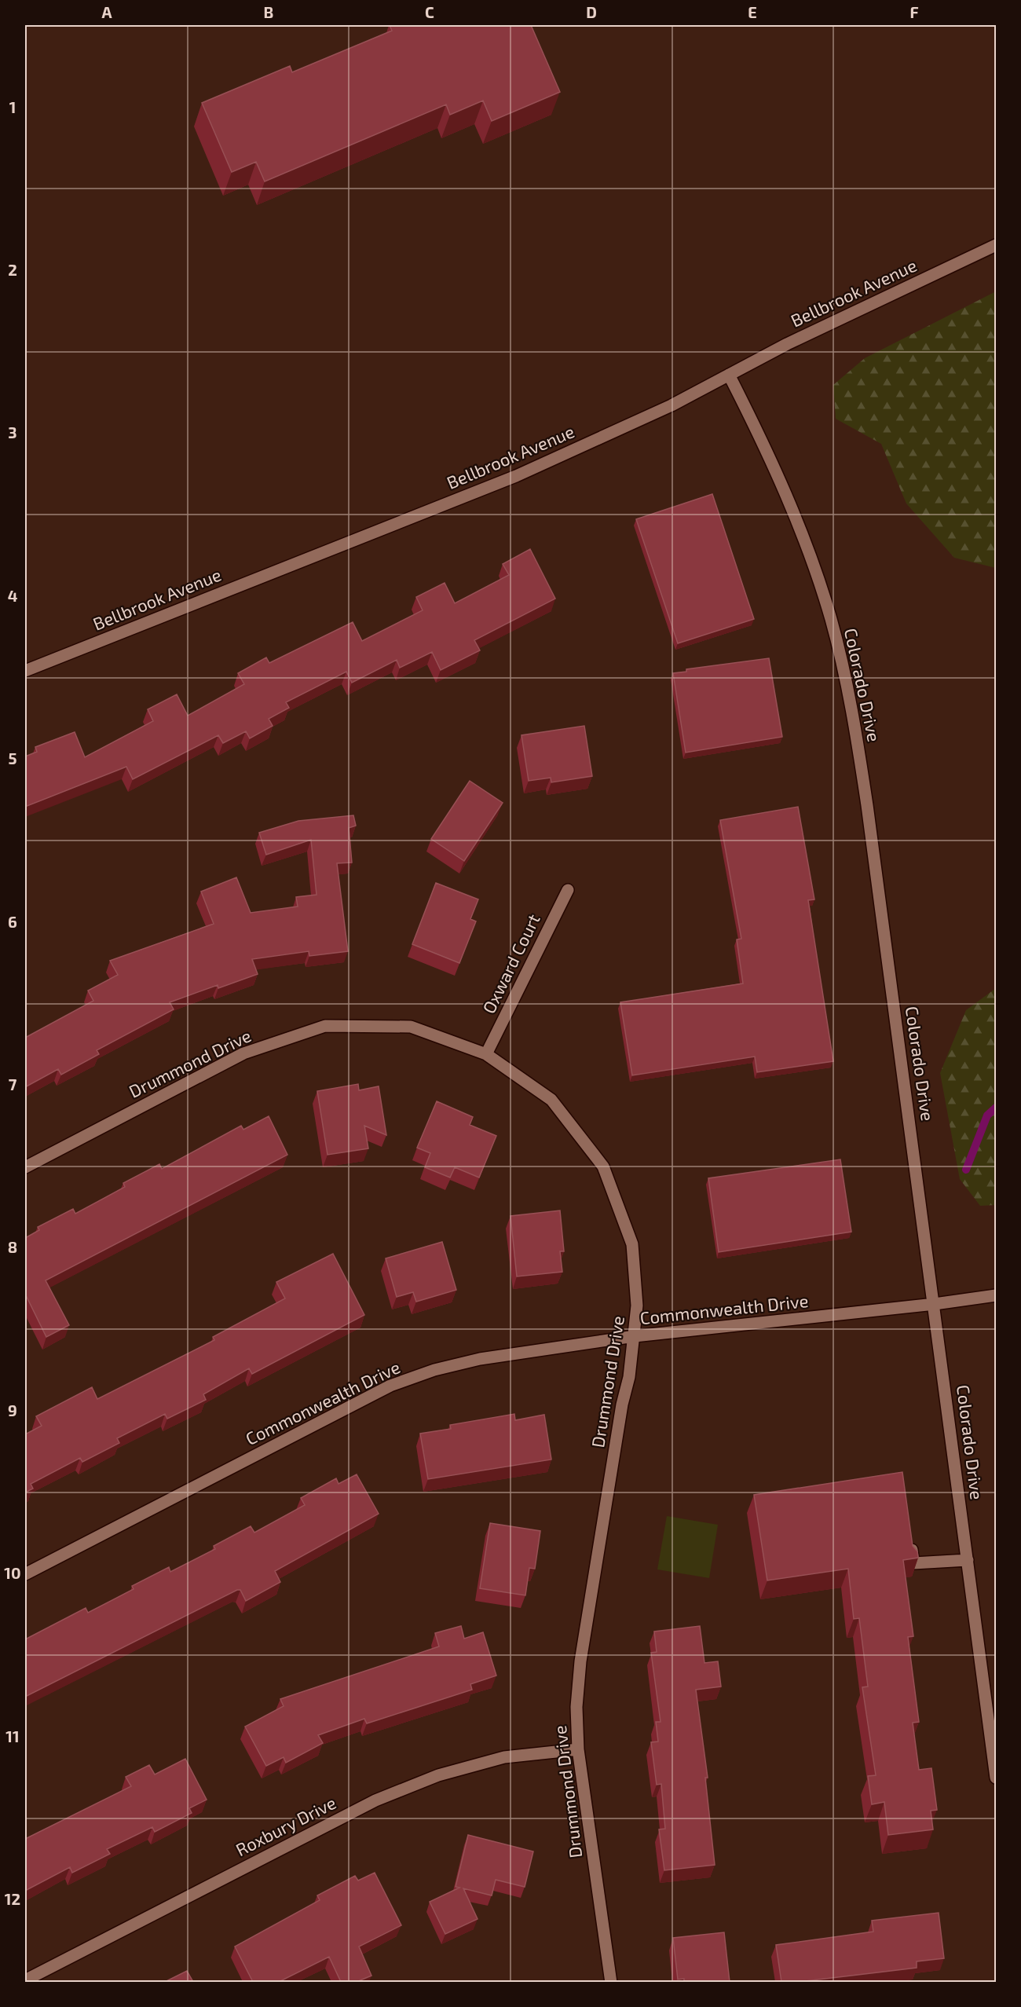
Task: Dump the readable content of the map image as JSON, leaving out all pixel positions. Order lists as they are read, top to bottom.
{
  "streets": {
    "street": [
      "Bellbrook Avenue",
      "Colorado Drive",
      "Oxward Court",
      "Drummond Drive",
      "Commonwealth Drive",
      "Roxbury Drive"
    ]
  },
  "crossings": [
    ["Bellbrook Avenue", "Colorado Drive"],
    ["Colorado Drive", "Commonwealth Drive"],
    ["Oxward Court", "Drummond Drive"],
    ["Drummond Drive", "Commonwealth Drive"],
    ["Drummond Drive", "Roxbury Drive"]
  ],
  "grid": {
    "columns": [
      "A",
      "B",
      "C",
      "D",
      "E",
      "F"
    ],
    "rows": [
      "1",
      "2",
      "3",
      "4",
      "5",
      "6",
      "7",
      "8",
      "9",
      "10",
      "11",
      "12"
    ]
  }
}
